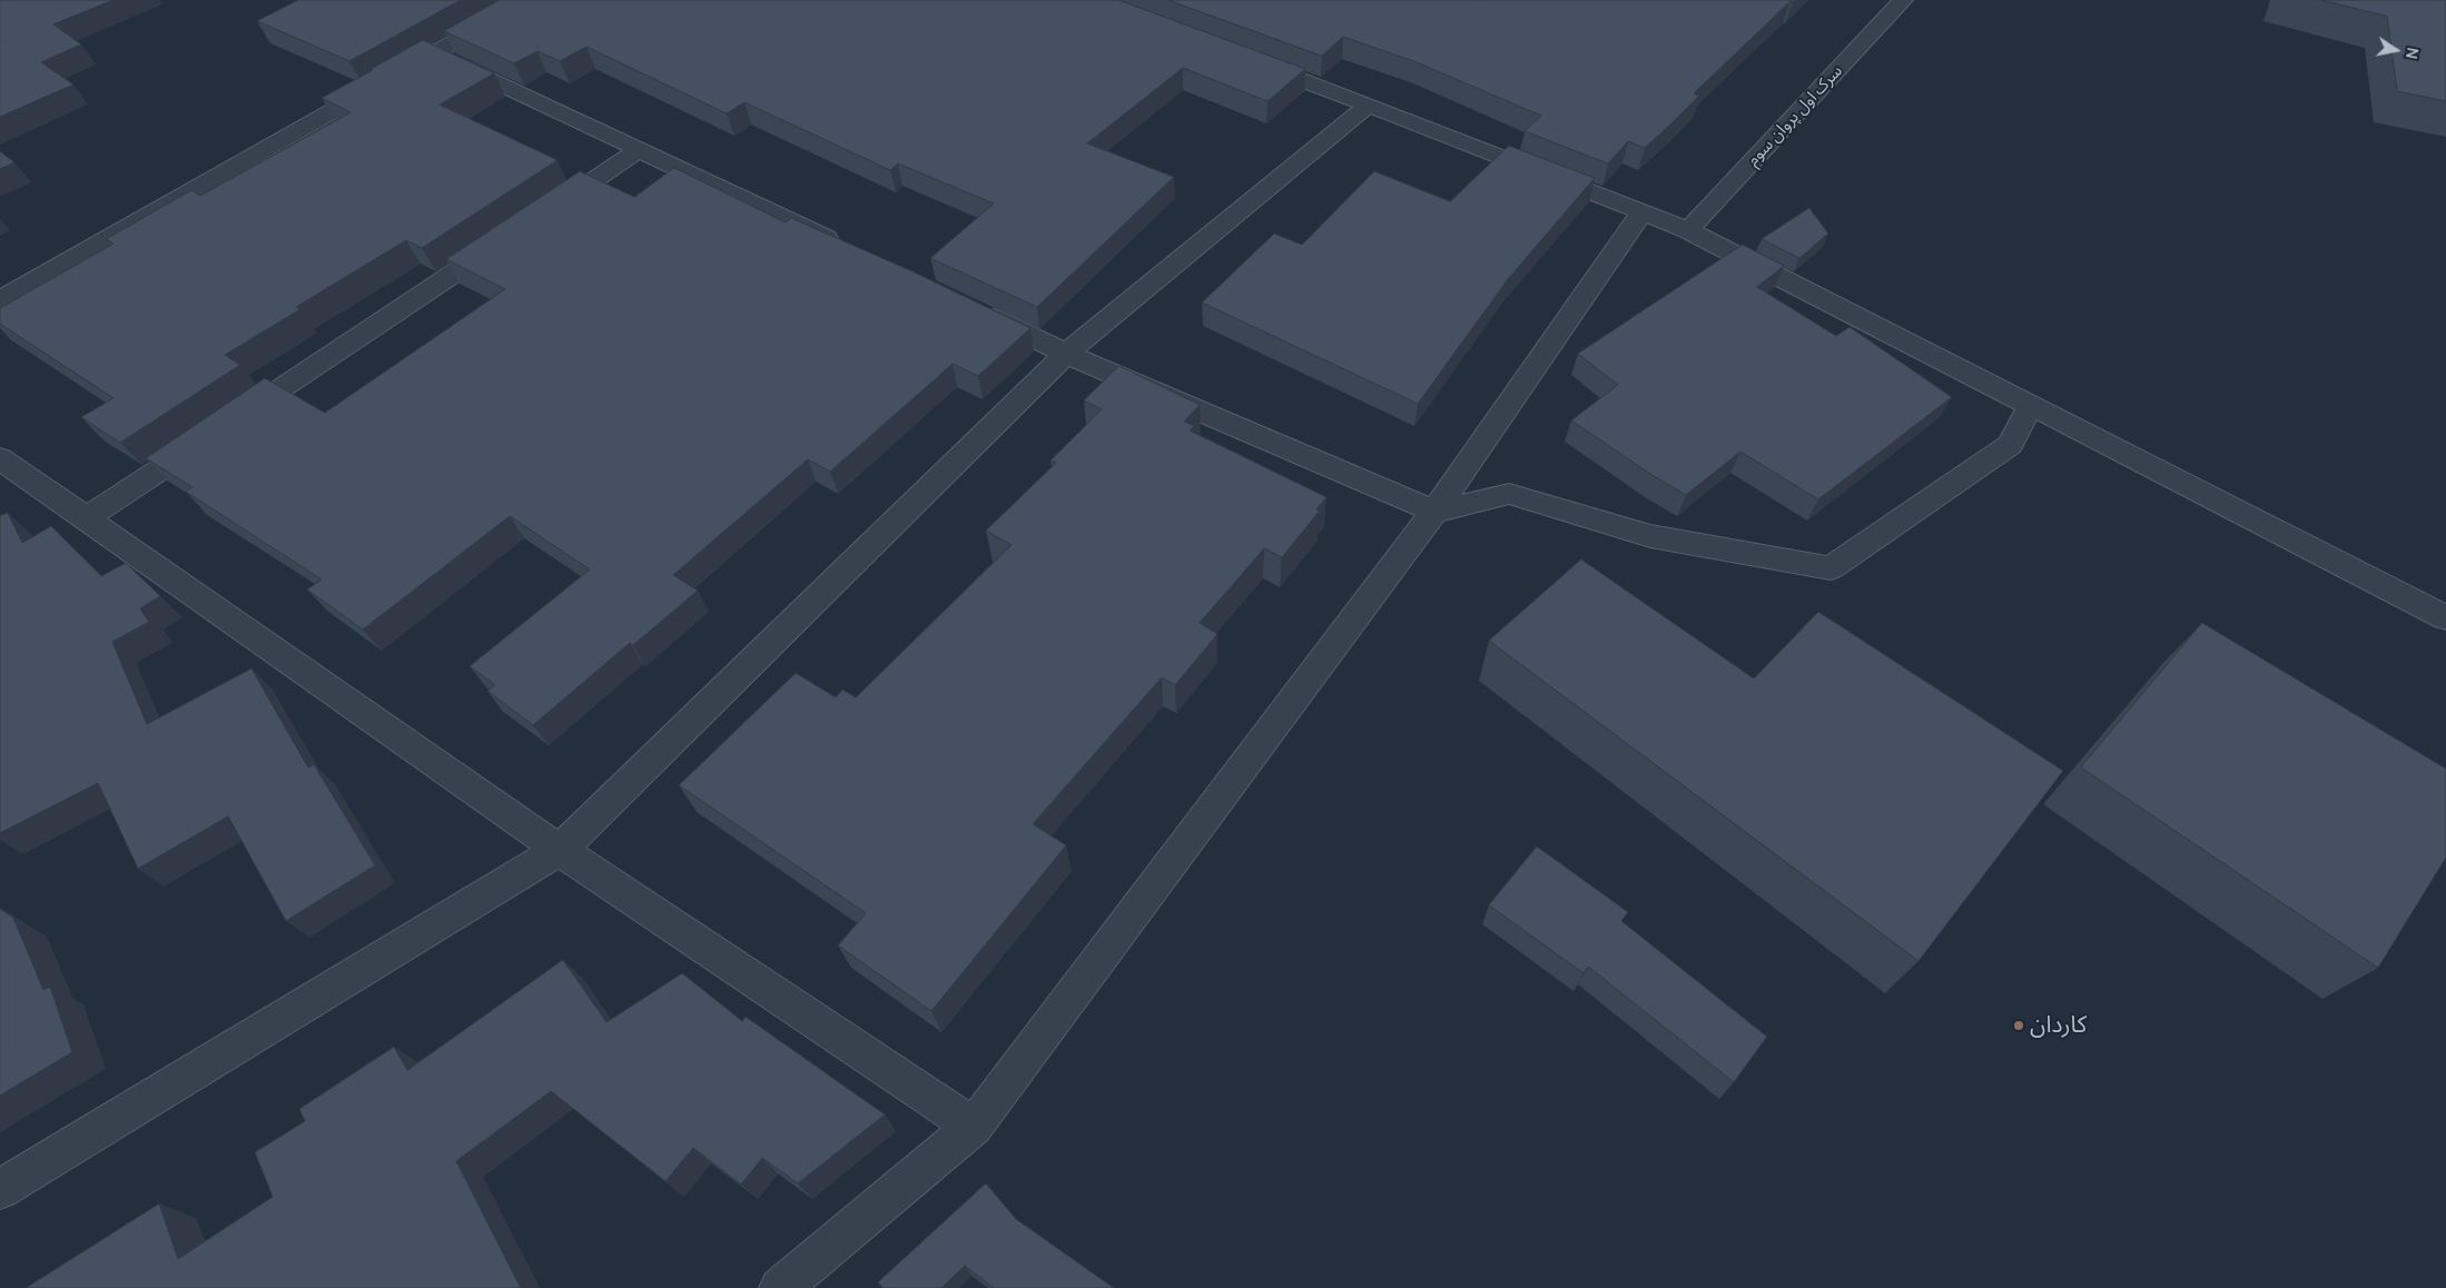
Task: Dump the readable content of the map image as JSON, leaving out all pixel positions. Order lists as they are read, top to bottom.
{
  "streets": {
    "street": ["سرک اول پروان سوم"]
  },
  "places": ["کاردان"],
  "north": "right"
}
